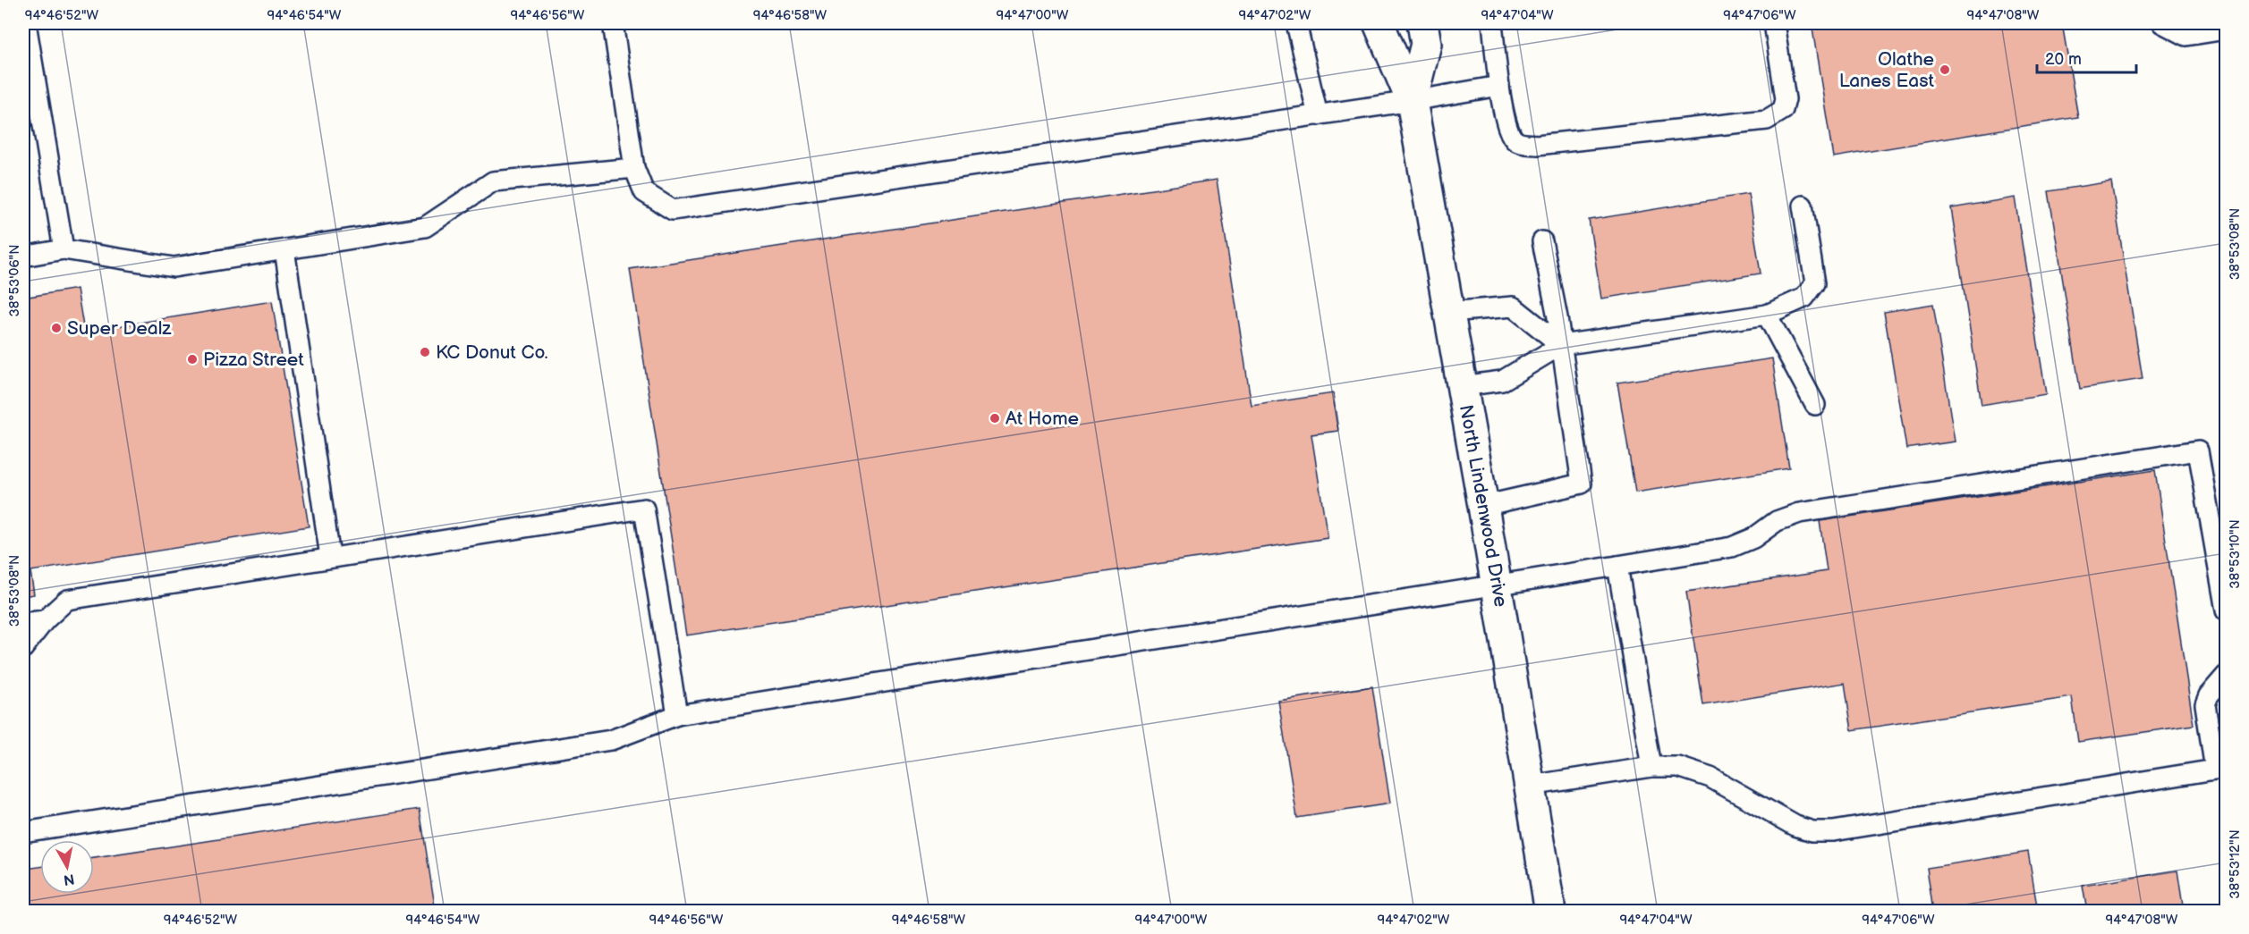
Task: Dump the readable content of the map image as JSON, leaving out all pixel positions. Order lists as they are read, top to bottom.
{
  "streets": {
    "street": ["North Lindenwood Drive"]
  },
  "places": [
    "Olathe Lanes East",
    "Super Dealz",
    "KC Donut Co.",
    "Pizza Street",
    "At Home"
  ],
  "scale_bar": "20 m",
  "north": "bottom",
  "coordinates": [
    "94°46'52\"W",
    "94°46'54\"W",
    "94°46'56\"W",
    "94°46'58\"W",
    "94°47'00\"W",
    "94°47'02\"W",
    "94°47'04\"W",
    "94°47'06\"W",
    "94°47'08\"W",
    "38°53'08\"N",
    "38°53'06\"N",
    "38°53'10\"N",
    "38°53'12\"N"
  ]
}
